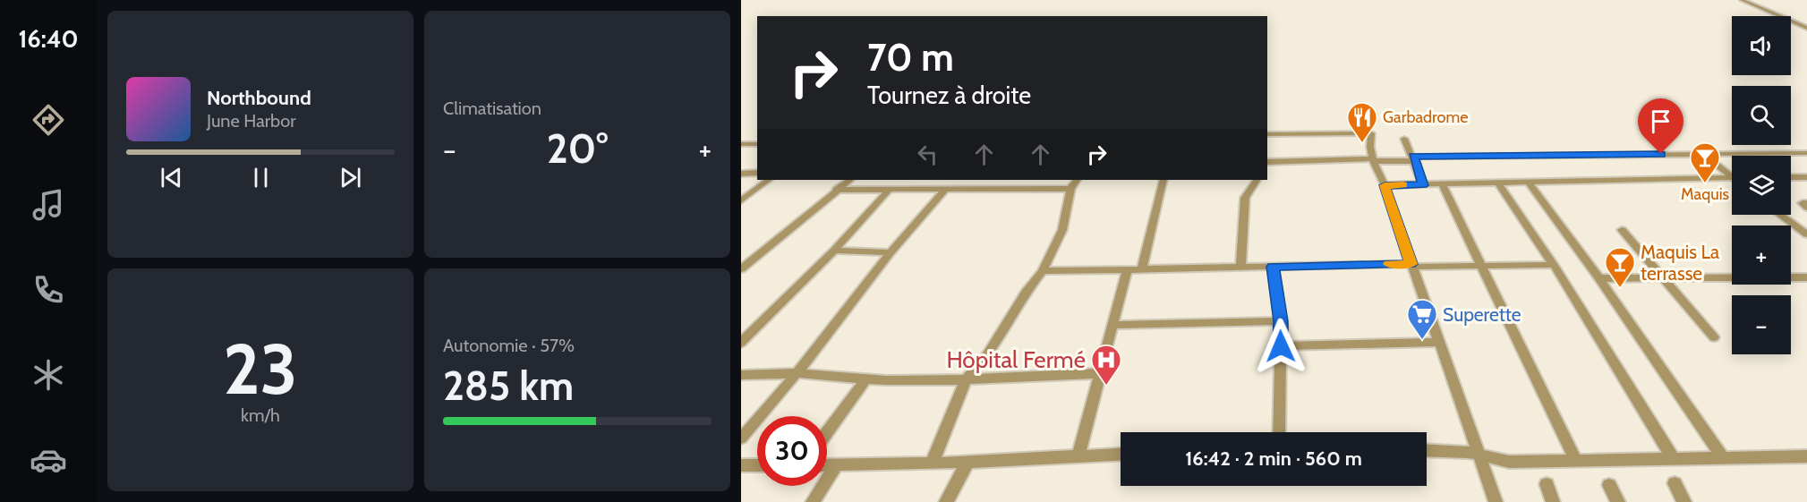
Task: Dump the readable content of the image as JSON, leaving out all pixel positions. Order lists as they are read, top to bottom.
{
  "places": {
    "restaurant": ["Garbadrome"],
    "bar": ["Maquis", "Maquis La terrasse"],
    "supermarket": ["Superette"],
    "hospital": ["Hôpital Fermé"]
  },
  "page": {
    "tabs": "16:40",
    "tile": [
      "Climatisation",
      ["23", "km/h"],
      ["Autonomie · 57%", "285 km"]
    ],
    "map_buttons": ["+", "−"],
    "turn": ["70 m", "Tournez à droite"],
    "song": ["Northbound", "June Harbor"],
    "heat": ["−", "20°", "+"],
    "limit": "30",
    "trip": "16:42 · 2 min · 560 m"
  }
}
